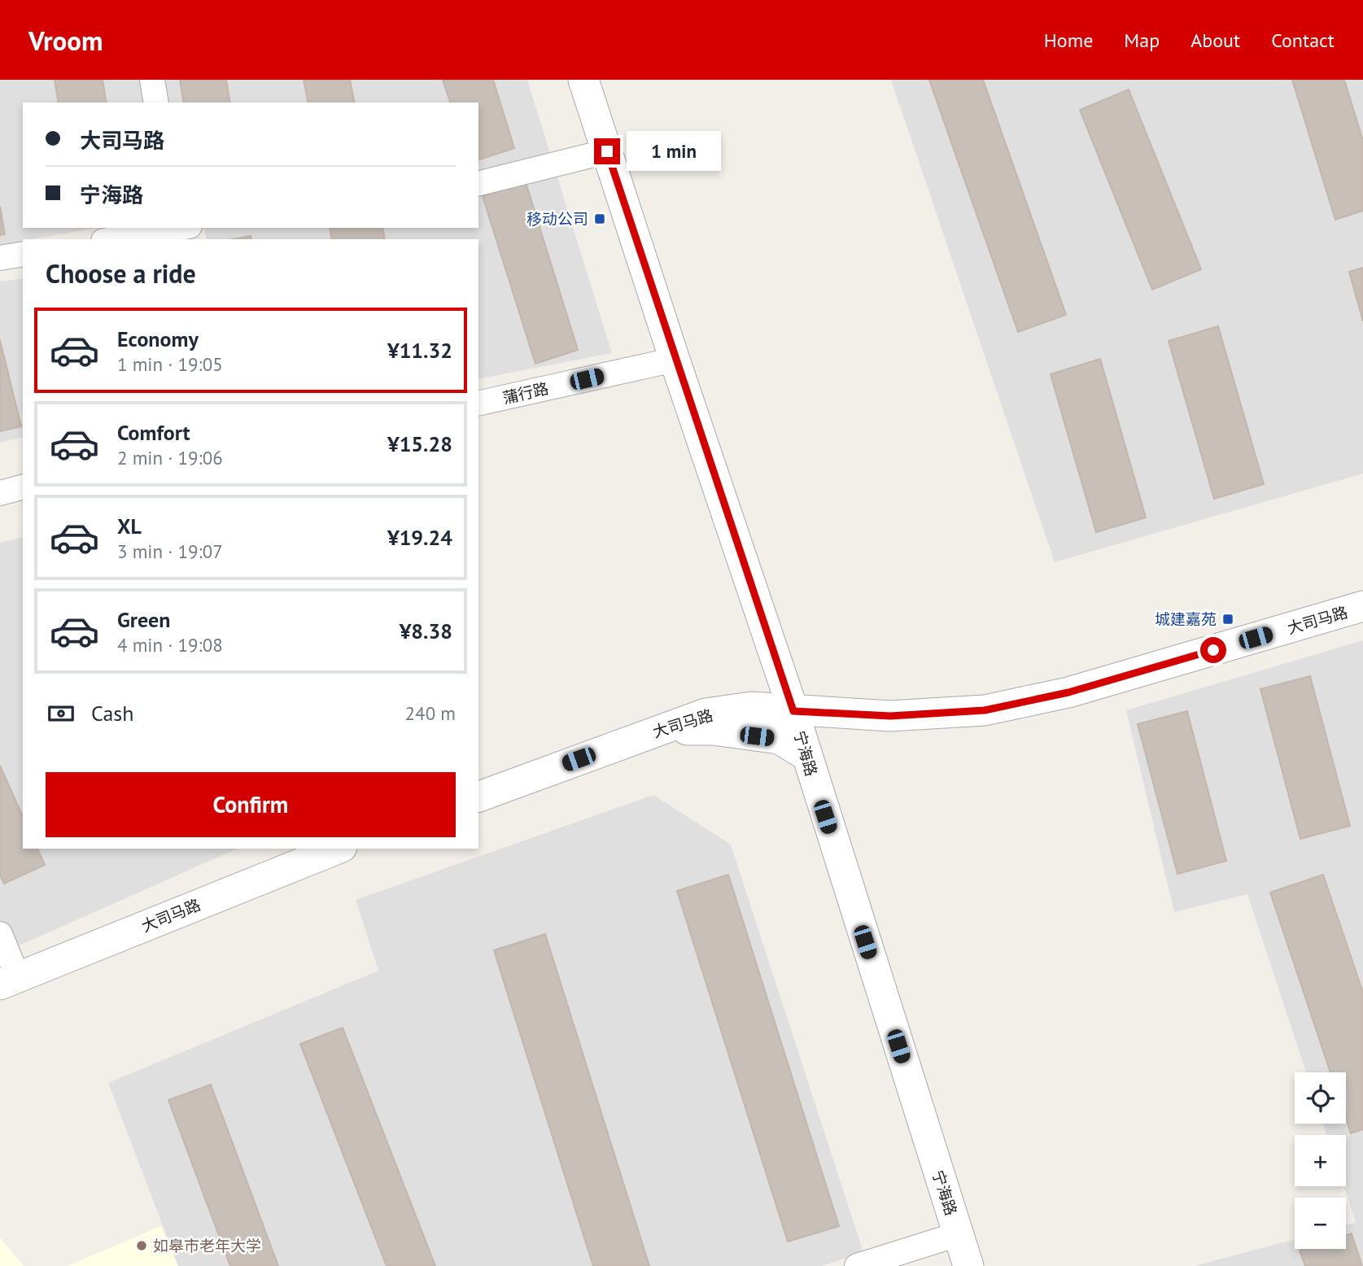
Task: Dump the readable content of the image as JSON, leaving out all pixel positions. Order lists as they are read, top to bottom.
{
  "streets": {
    "street": ["蒲行路", "大司马路", "宁海路"]
  },
  "crossings": [
    ["蒲行路", "宁海路"],
    ["大司马路", "宁海路"]
  ],
  "places": {
    "transit": ["移动公司", "城建嘉苑"],
    "other": ["如皋市老年大学"]
  },
  "page": {
    "header": "Vroom",
    "nav": [
      "Home",
      "Map",
      "About",
      "Contact"
    ],
    "banner": ["大司马路", "宁海路"],
    "bubble": "1 min",
    "heading": "Choose a ride",
    "list": [
      {
        "name": "Economy",
        "note": "1 min · 19:05",
        "value": "¥11.32"
      },
      {
        "name": "Comfort",
        "note": "2 min · 19:06",
        "value": "¥15.28"
      },
      {
        "name": "XL",
        "note": "3 min · 19:07",
        "value": "¥19.24"
      },
      {
        "name": "Green",
        "note": "4 min · 19:08",
        "value": "¥8.38"
      }
    ],
    "pay": ["Cash", "240 m"],
    "buttons": "Confirm",
    "map_buttons": ["+", "−"]
  }
}
